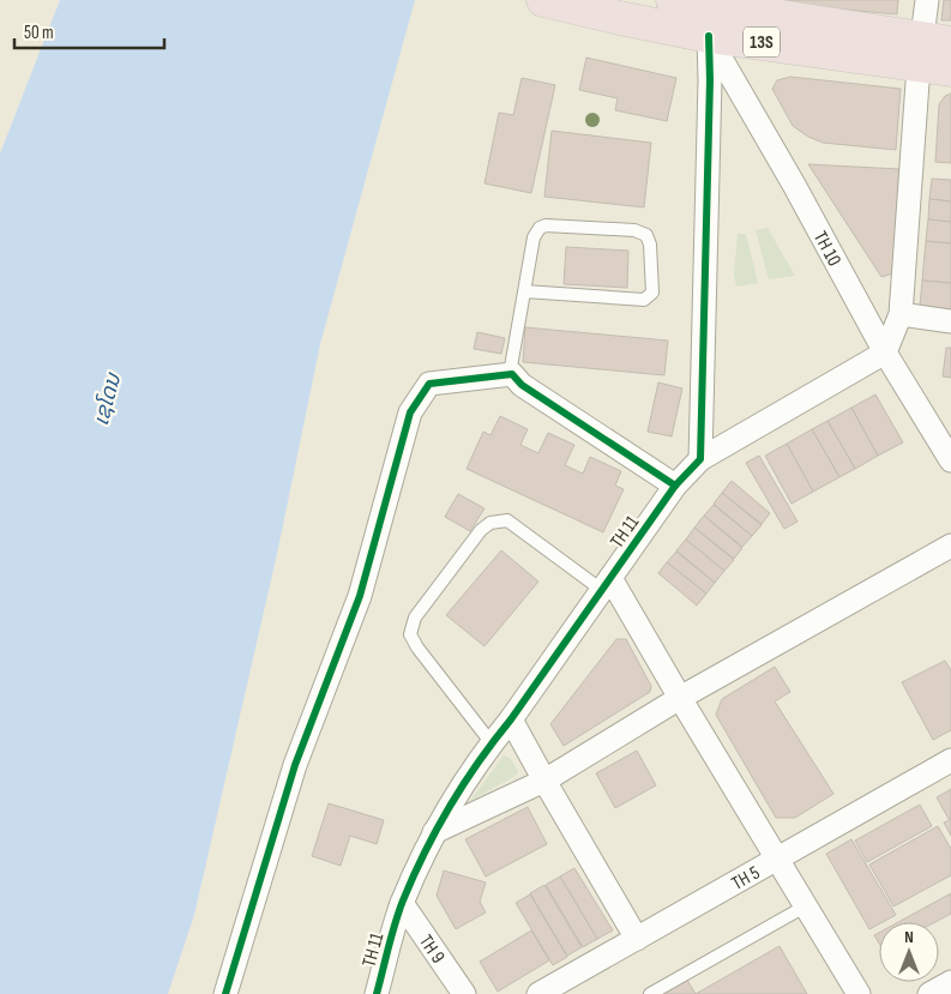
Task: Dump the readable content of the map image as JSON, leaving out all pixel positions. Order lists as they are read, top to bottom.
{
  "streets": {
    "highway": ["13S"],
    "street": [
      "TH 10",
      "TH 11",
      "TH 5",
      "TH 9"
    ]
  },
  "crossings": [
    ["13S", "TH 10"],
    ["TH 10", "TH 11"],
    ["TH 11", "TH 9"]
  ],
  "water": ["ເຊໂດນ"],
  "scale_bar": "50 m",
  "north": "top"
}
